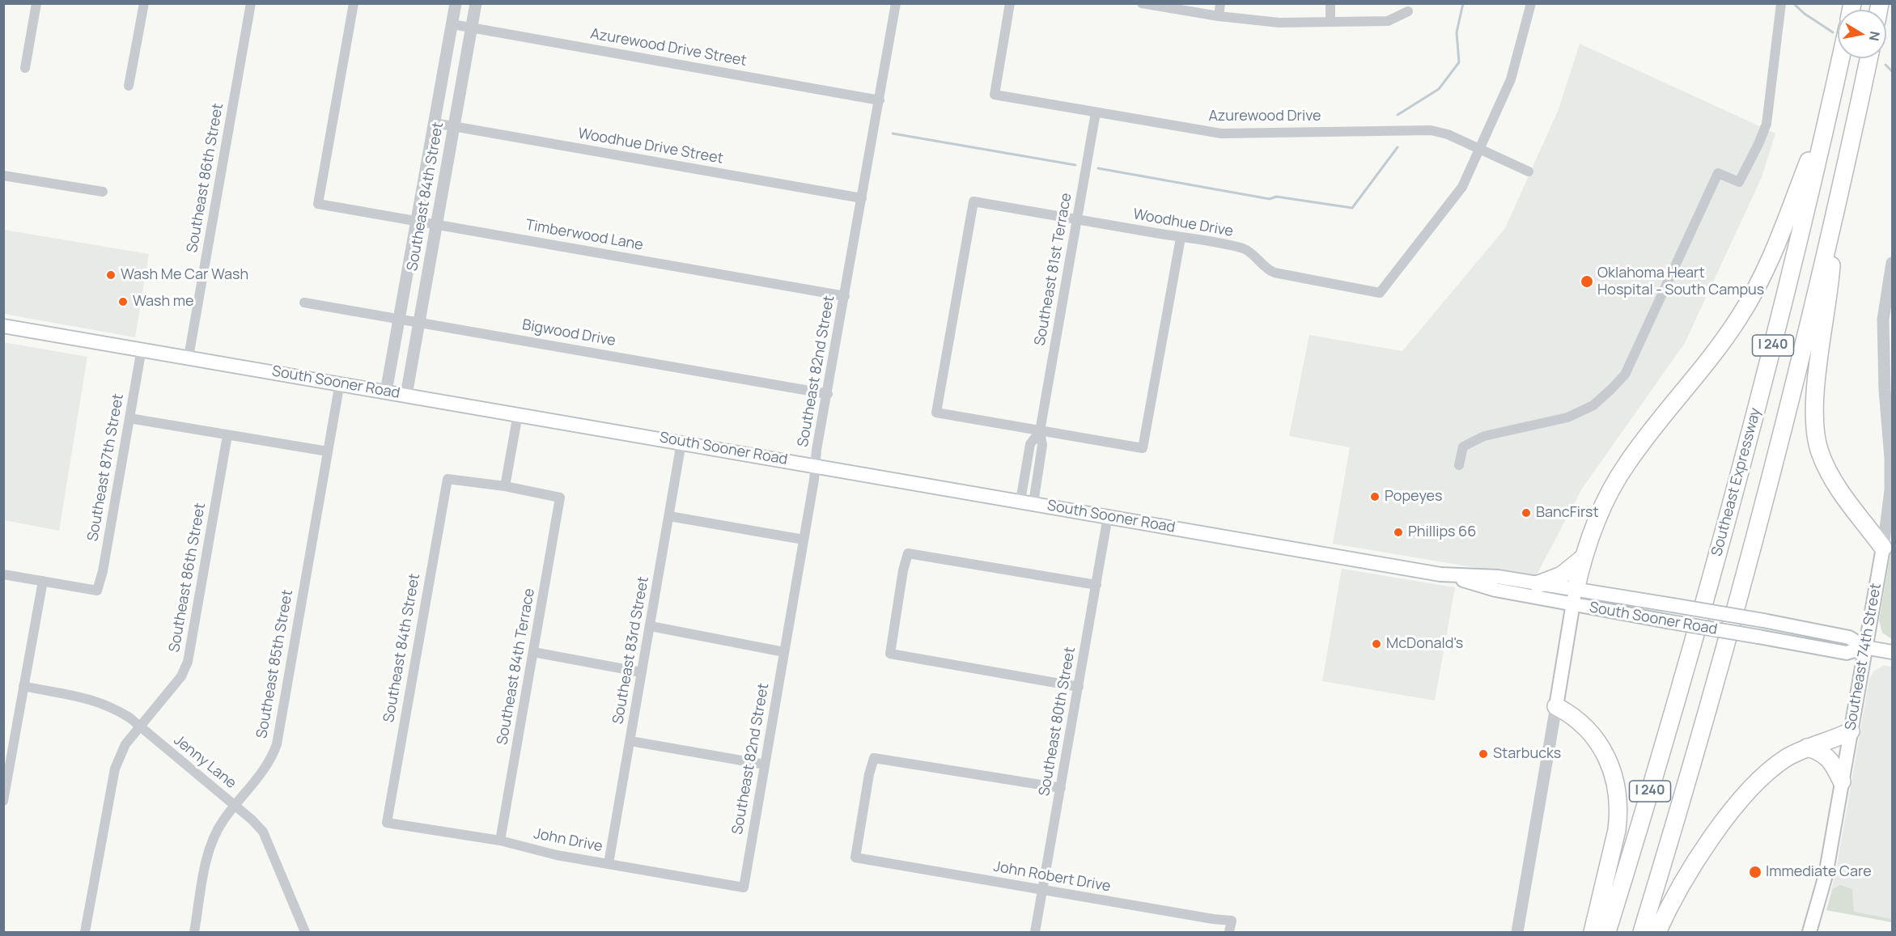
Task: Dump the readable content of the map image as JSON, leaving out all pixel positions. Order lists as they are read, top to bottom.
{
  "streets": {
    "highway": ["I 240", "Southeast Expressway"],
    "main road": ["South Sooner Road", "Southeast 74th Street"],
    "street": [
      "Azurewood Drive Street",
      "Azurewood Drive",
      "Woodhue Drive Street",
      "Southeast 86th Street",
      "Southeast 84th Street",
      "Woodhue Drive",
      "Timberwood Lane",
      "Southeast 81st Terrace",
      "Bigwood Drive",
      "Southeast 82nd Street",
      "Southeast 87th Street",
      "Southeast 83rd Street",
      "Southeast 85th Street",
      "Southeast 84th Terrace",
      "Southeast 80th Street",
      "Jenny Lane",
      "John Drive",
      "John Robert Drive"
    ]
  },
  "crossings": [
    ["Azurewood Drive Street", "Southeast 84th Street"],
    ["Azurewood Drive Street", "Southeast 82nd Street"],
    ["Azurewood Drive", "Woodhue Drive"],
    ["Azurewood Drive", "Southeast 81st Terrace"],
    ["Woodhue Drive Street", "Southeast 84th Street"],
    ["Woodhue Drive Street", "Southeast 82nd Street"],
    ["Southeast 86th Street", "South Sooner Road"],
    ["Southeast 86th Street", "Jenny Lane"],
    ["Southeast 84th Street", "Timberwood Lane"],
    ["Southeast 84th Street", "Bigwood Drive"],
    ["Southeast 84th Street", "South Sooner Road"],
    ["Southeast 84th Street", "Southeast 84th Terrace"],
    ["Southeast 84th Street", "John Drive"],
    ["Woodhue Drive", "Southeast 81st Terrace"],
    ["Timberwood Lane", "Southeast 82nd Street"],
    ["Southeast 81st Terrace", "South Sooner Road"],
    ["Bigwood Drive", "Southeast 82nd Street"],
    ["Southeast 82nd Street", "South Sooner Road"],
    ["Southeast 82nd Street", "John Drive"],
    ["South Sooner Road", "Southeast 87th Street"],
    ["South Sooner Road", "Southeast 83rd Street"],
    ["South Sooner Road", "Southeast 74th Street"],
    ["South Sooner Road", "Southeast 85th Street"],
    ["South Sooner Road", "Southeast 80th Street"],
    ["Southeast 83rd Street", "John Drive"],
    ["Southeast 85th Street", "Jenny Lane"],
    ["Southeast 84th Terrace", "John Drive"],
    ["Southeast 80th Street", "John Robert Drive"]
  ],
  "places": [
    "Wash Me Car Wash",
    "Oklahoma Heart Hospital - South Campus",
    "Wash me",
    "Popeyes",
    "BancFirst",
    "Phillips 66",
    "McDonald's",
    "Starbucks",
    "Immediate Care"
  ],
  "north": "right"
}
